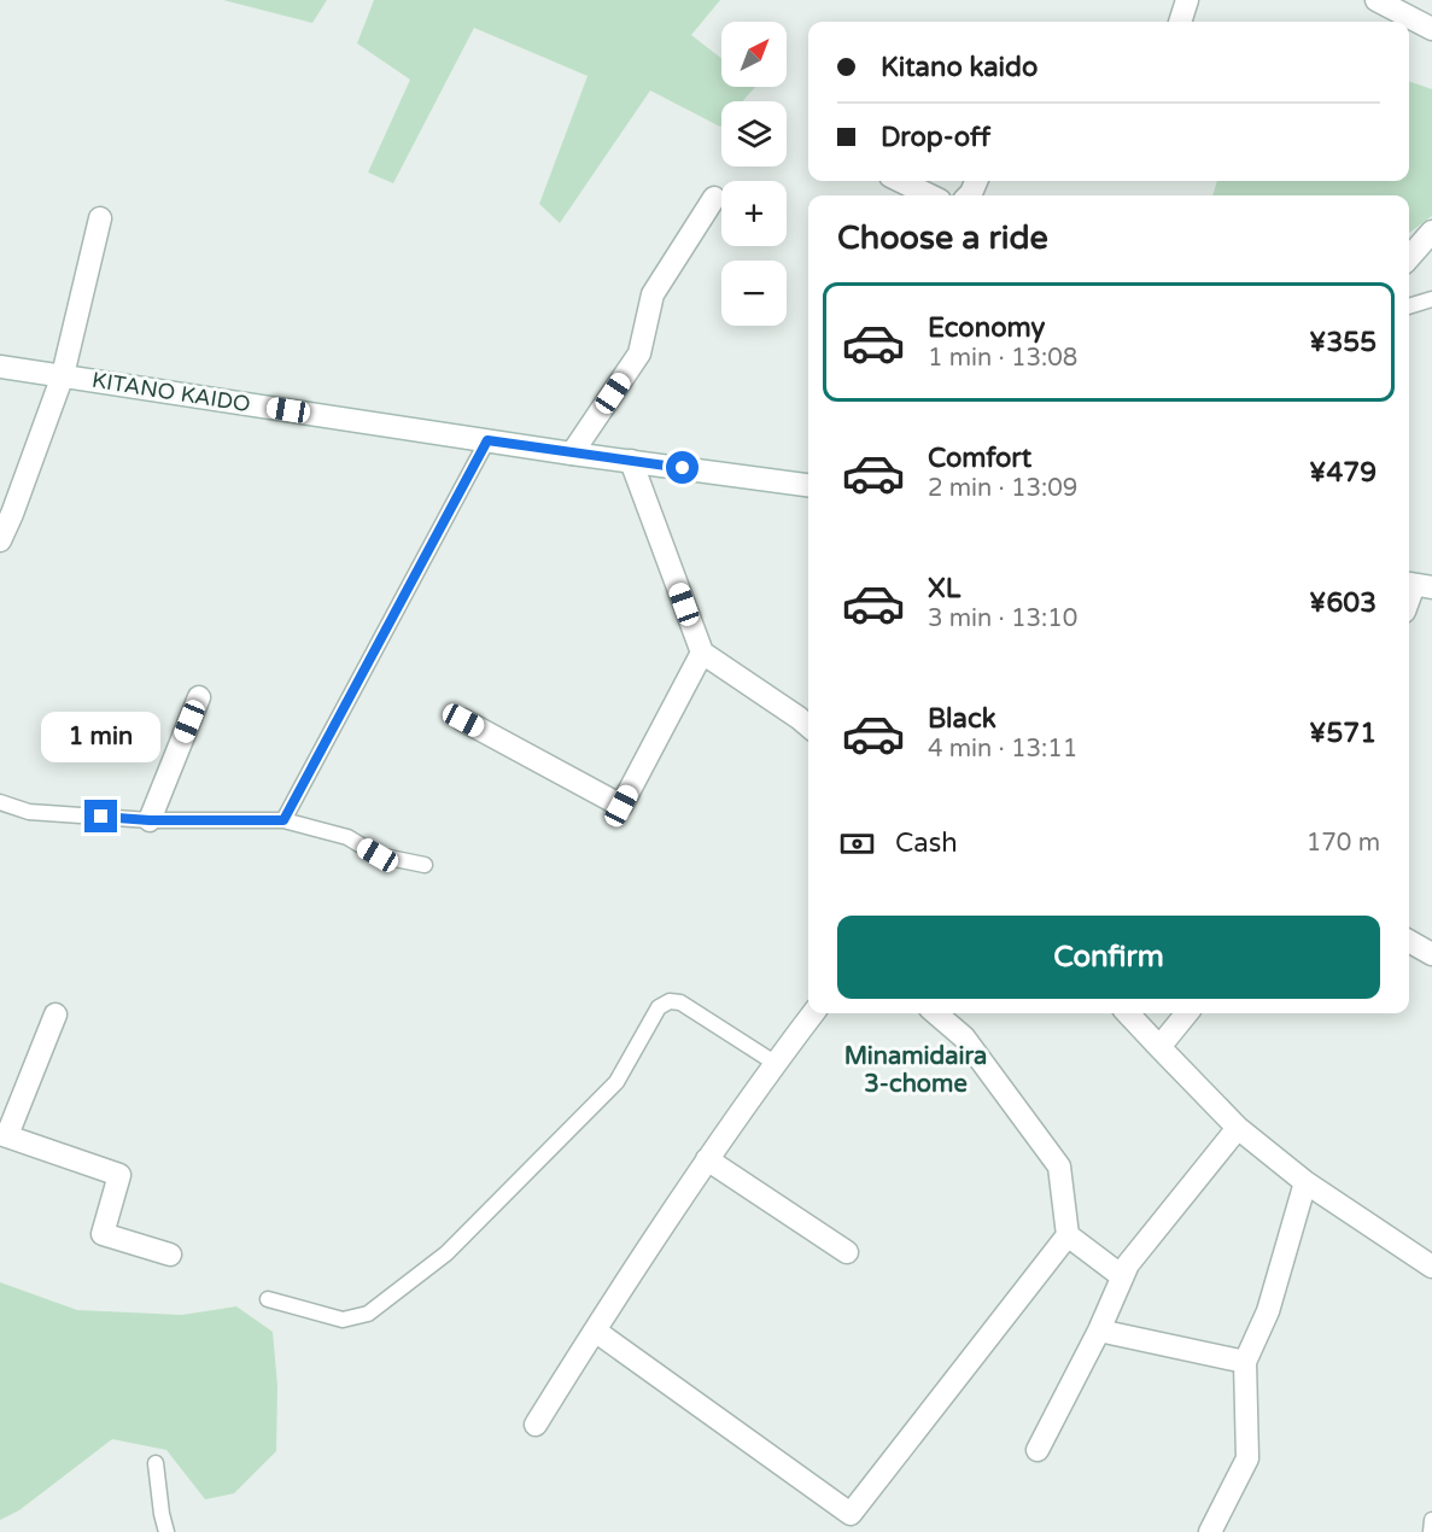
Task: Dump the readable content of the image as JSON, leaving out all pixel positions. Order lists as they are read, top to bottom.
{
  "streets": {
    "street": ["KITANO KAIDO"]
  },
  "districts": ["Minamidaira 3-chome"],
  "north": "top right",
  "page": {
    "map_buttons": ["+", "−"],
    "banner": ["Kitano kaido", "Drop-off"],
    "heading": "Choose a ride",
    "list": [
      {
        "name": "Economy",
        "note": "1 min · 13:08",
        "value": "¥355"
      },
      {
        "name": "Comfort",
        "note": "2 min · 13:09",
        "value": "¥479"
      },
      {
        "name": "XL",
        "note": "3 min · 13:10",
        "value": "¥603"
      },
      {
        "name": "Black",
        "note": "4 min · 13:11",
        "value": "¥571"
      }
    ],
    "bubble": "1 min",
    "pay": ["Cash", "170 m"],
    "buttons": "Confirm"
  }
}
